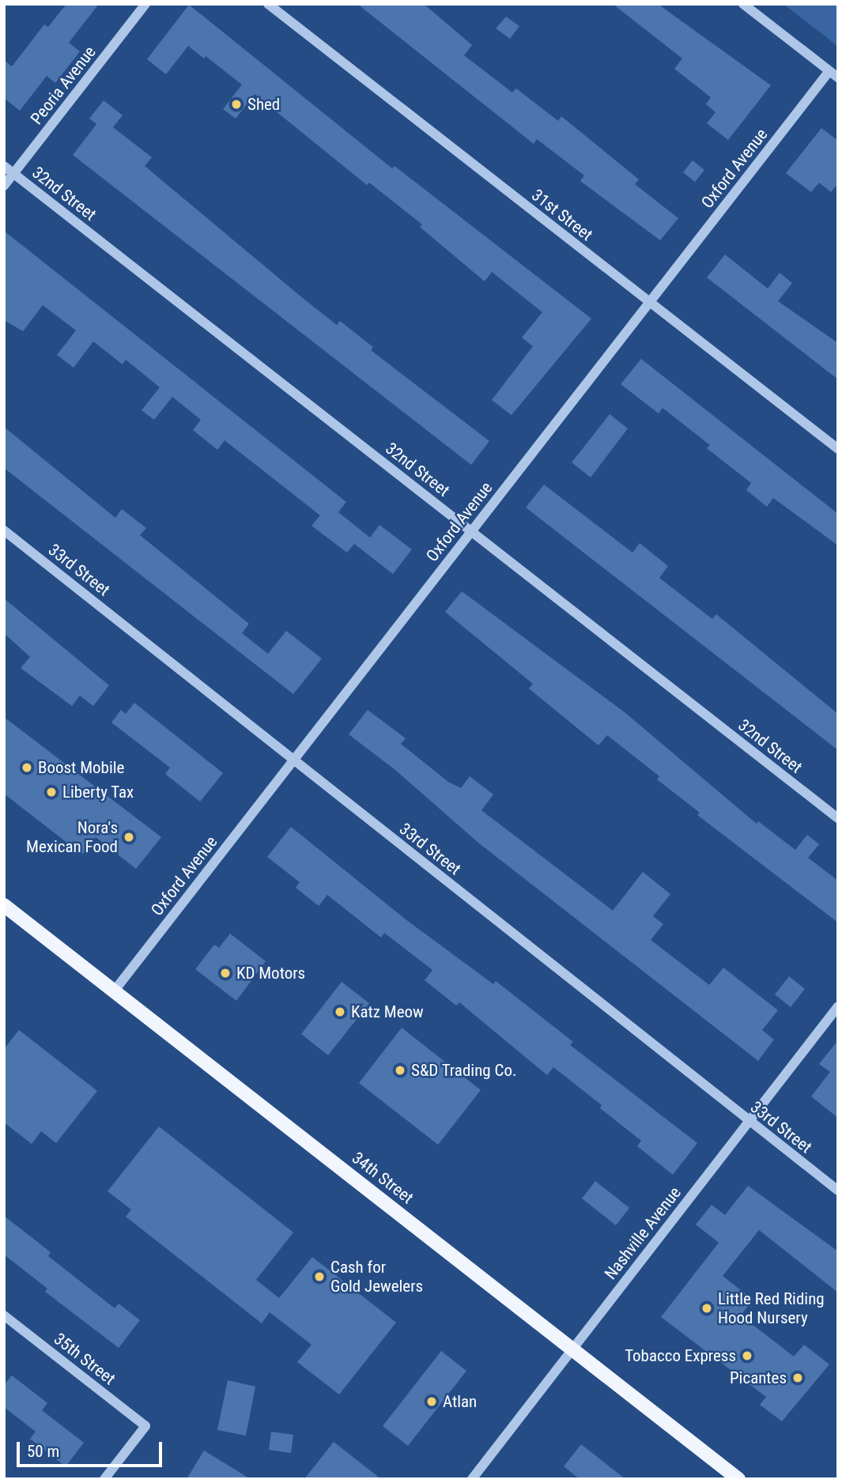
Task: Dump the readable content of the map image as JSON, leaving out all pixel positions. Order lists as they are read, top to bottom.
{
  "streets": {
    "main road": ["34th Street"],
    "street": [
      "Peoria Avenue",
      "Oxford Avenue",
      "32nd Street",
      "31st Street",
      "33rd Street",
      "Nashville Avenue",
      "35th Street"
    ]
  },
  "crossings": [
    ["Peoria Avenue", "32nd Street"],
    ["Oxford Avenue", "32nd Street"],
    ["Oxford Avenue", "31st Street"],
    ["Oxford Avenue", "33rd Street"],
    ["Oxford Avenue", "34th Street"],
    ["33rd Street", "Nashville Avenue"],
    ["34th Street", "Nashville Avenue"]
  ],
  "places": [
    "Shed",
    "Boost Mobile",
    "Liberty Tax",
    "Nora's Mexican Food",
    "KD Motors",
    "Katz Meow",
    "S&D Trading Co.",
    "Cash for Gold Jewelers",
    "Little Red Riding Hood Nursery",
    "Tobacco Express",
    "Picantes",
    "Atlan"
  ],
  "scale_bar": "50 m"
}
